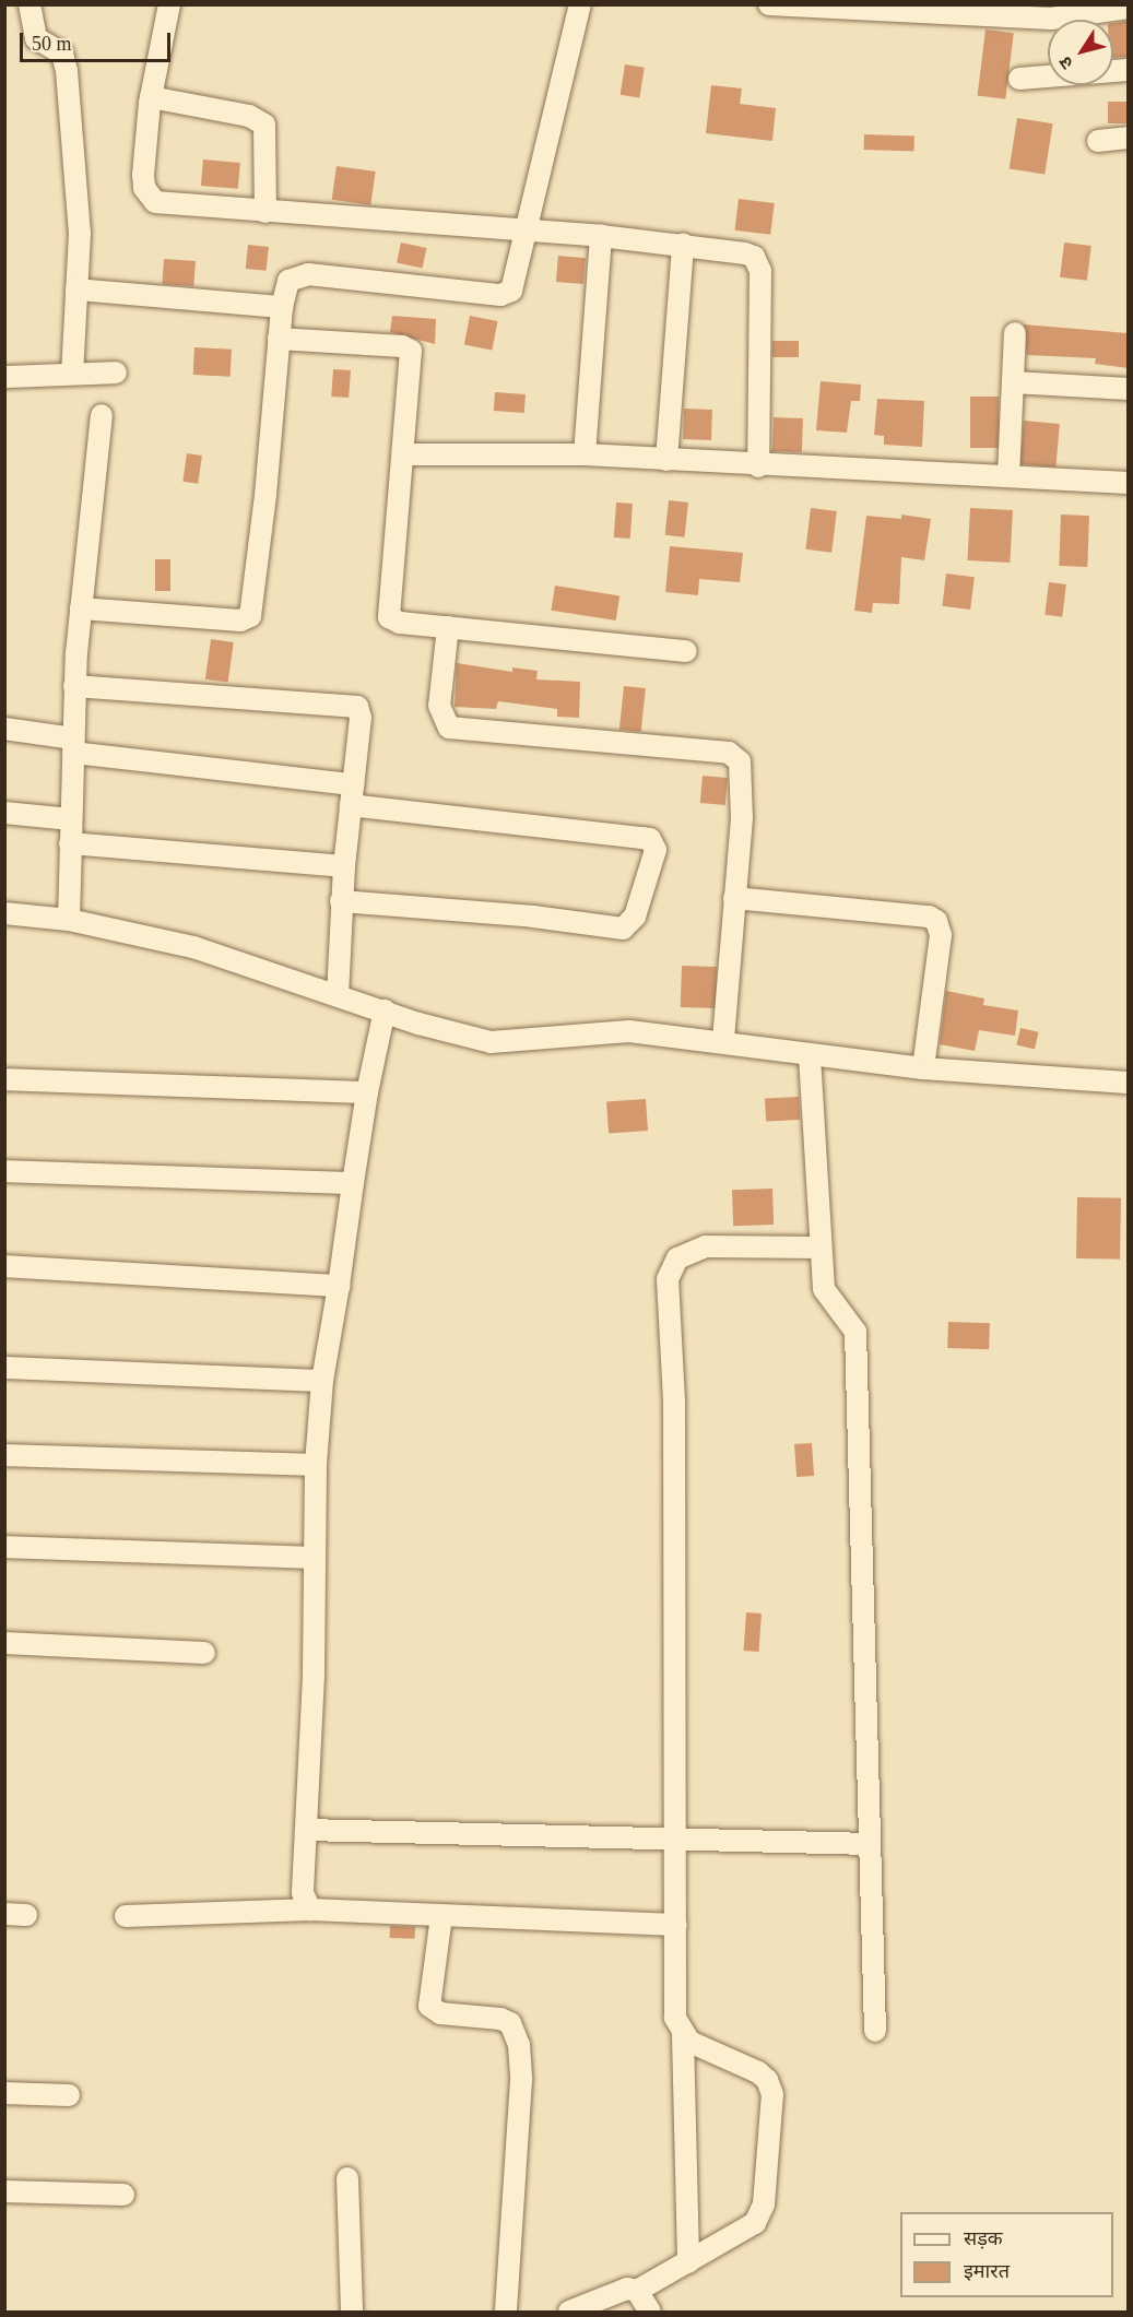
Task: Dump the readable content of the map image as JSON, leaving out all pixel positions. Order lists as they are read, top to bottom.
{
  "legend": ["सड़क", "इमारत"],
  "scale_bar": "50 m",
  "north": "bottom left"
}
